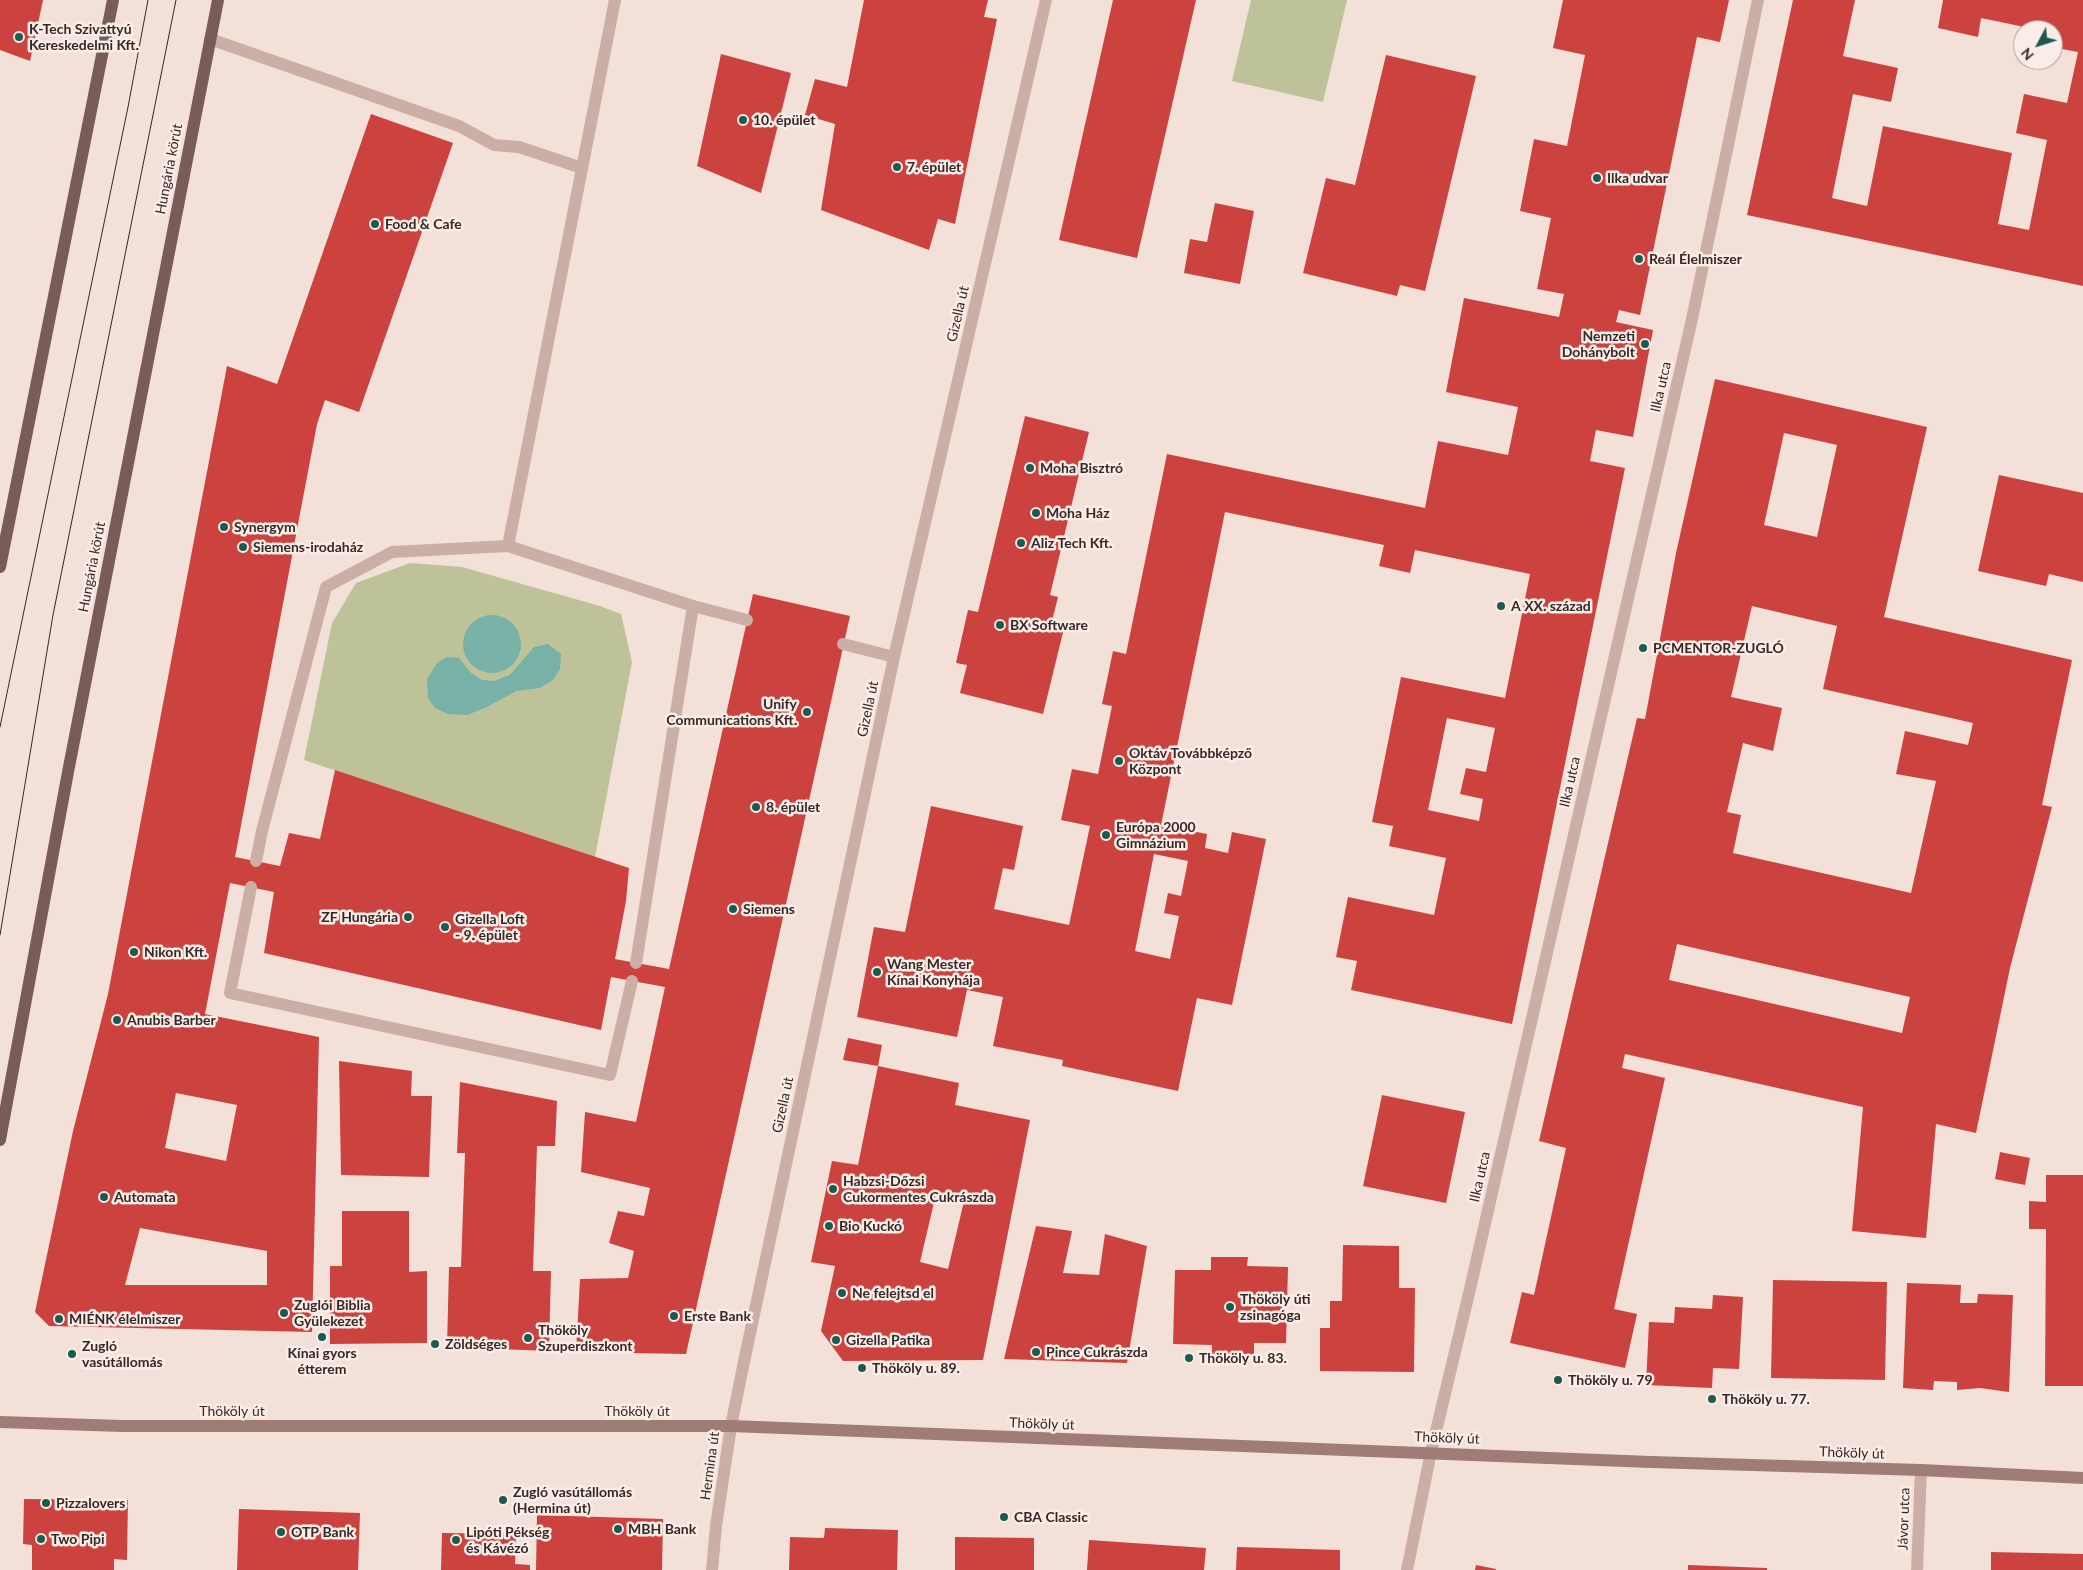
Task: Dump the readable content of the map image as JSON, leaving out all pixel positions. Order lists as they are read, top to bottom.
{
  "streets": {
    "main road": ["Hungária körút", "Thököly út"],
    "street": [
      "Gizella út",
      "Ilka utca",
      "Hermina út",
      "Jávor utca"
    ]
  },
  "crossings": [
    ["Gizella út", "Thököly út"],
    ["Gizella út", "Hermina út"],
    ["Ilka utca", "Thököly út"],
    ["Thököly út", "Hermina út"],
    ["Thököly út", "Jávor utca"]
  ],
  "places": [
    "K-Tech Szivattyú Kereskedelmi Kft.",
    "10. épület",
    "7. épület",
    "Ilka udvar",
    "Food & Cafe",
    "Reál Élelmiszer",
    "Nemzeti Dohánybolt",
    "Moha Bisztró",
    "Moha Ház",
    "Synergym",
    "Aliz Tech Kft.",
    "Siemens-irodaház",
    "A XX. század",
    "BX Software",
    "PCMENTOR-ZUGLÓ",
    "Unify Communications Kft.",
    "Oktáv Továbbképző Központ",
    "8. épület",
    "Európa 2000 Gimnázium",
    "Siemens",
    "ZF Hungária",
    "Gizella Loft - 9. épület",
    "Nikon Kft.",
    "Wang Mester Kínai Konyhája",
    "Anubis Barber",
    "Habzsi-Dőzsi Cukormentes Cukrászda",
    "Automata",
    "Bio Kuckó",
    "Ne felejtsd el",
    "Thököly úti zsinagóga",
    "Zuglói Biblia Gyülekezet",
    "Erste Bank",
    "MIÉNK élelmiszer",
    "Kínai gyors étterem",
    "Thököly Szuperdiszkont",
    "Gizella Patika",
    "Zöldséges",
    "Pince Cukrászda",
    "Zugló vasútállomás",
    "Thököly u. 83.",
    "Thököly u. 89.",
    "Thököly u. 79",
    "Thököly u. 77.",
    "Zugló vasútállomás (Hermina út)",
    "Pizzalovers",
    "CBA Classic",
    "MBH Bank",
    "OTP Bank",
    "Two Pipi",
    "Lipóti Pékség és Kávézó"
  ],
  "north": "bottom left"
}
